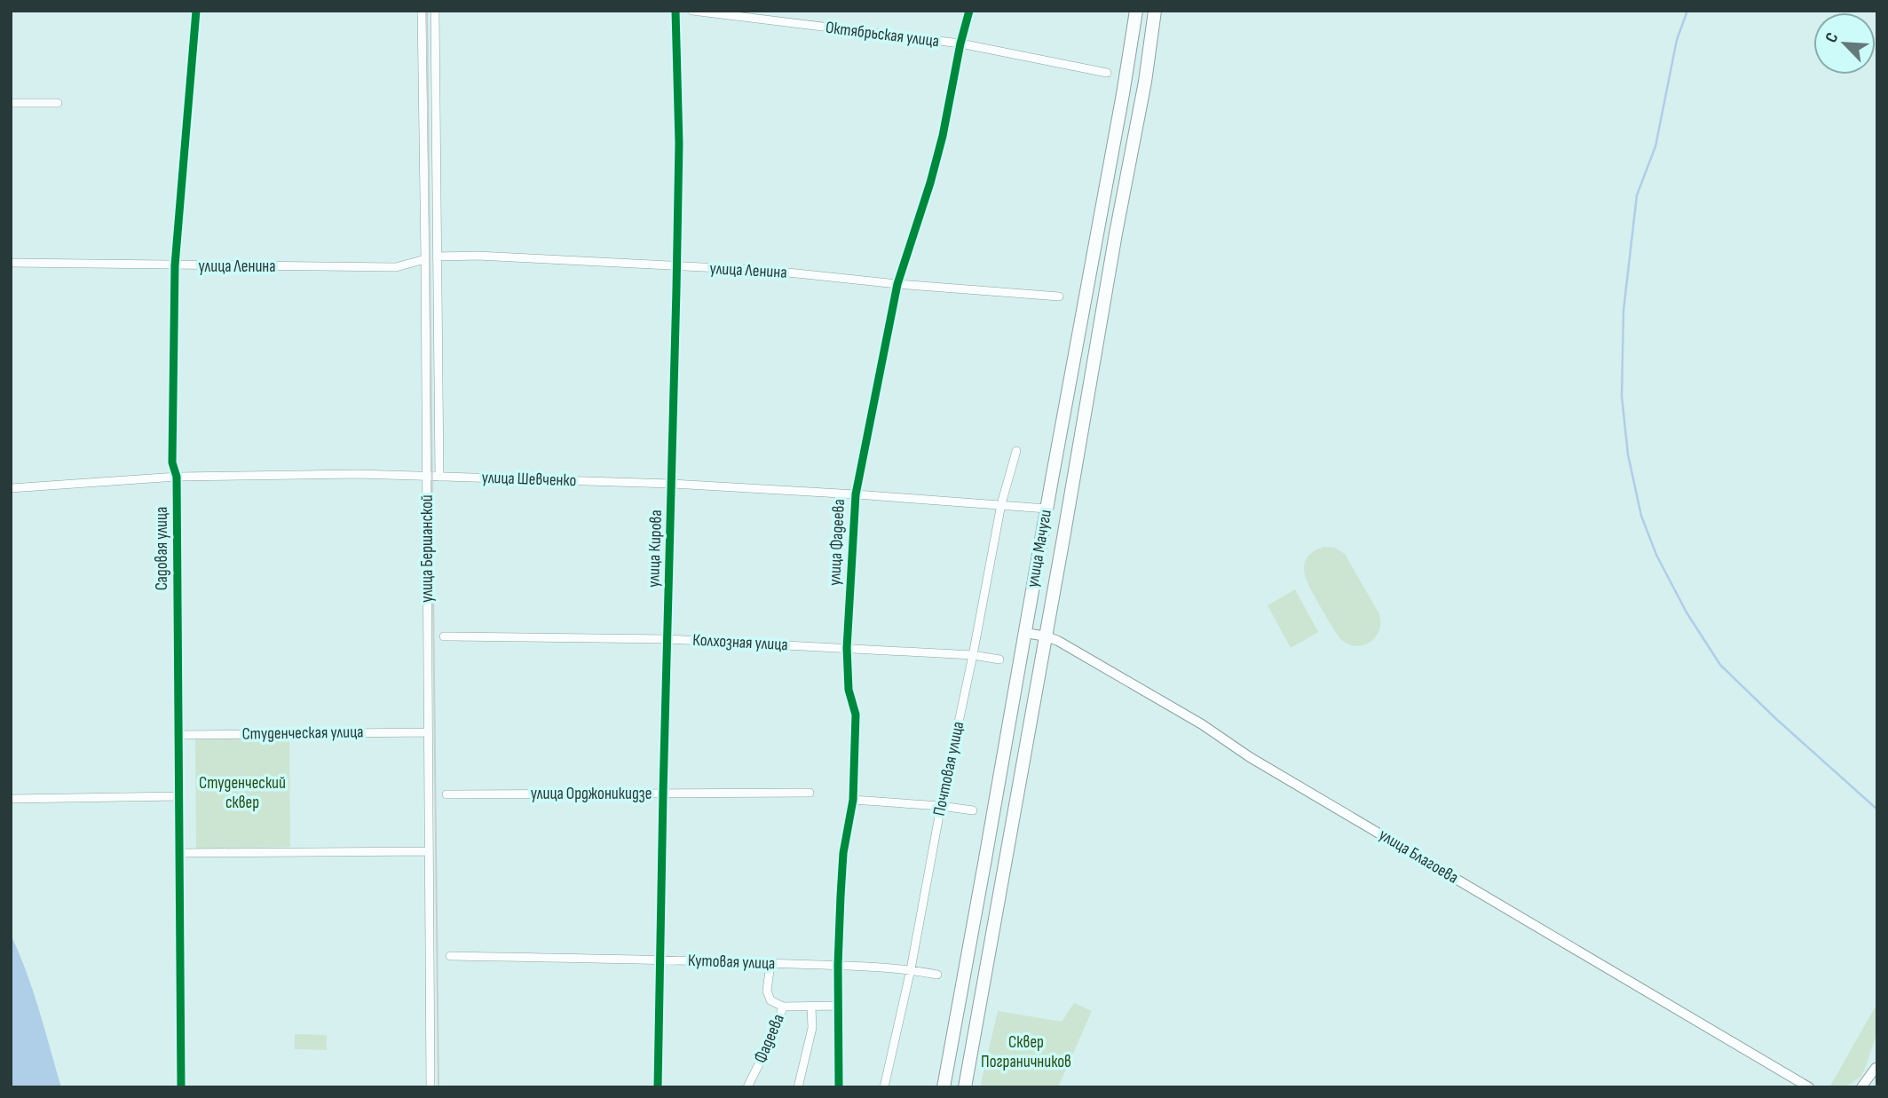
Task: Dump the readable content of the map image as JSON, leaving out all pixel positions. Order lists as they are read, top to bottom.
{
  "streets": {
    "main road": ["улица Мачуги"],
    "street": [
      "Октябрьская улица",
      "улица Ленина",
      "улица Шевченко",
      "улица Фадеева",
      "Садовая улица",
      "улица Бершанской",
      "улица Кирова",
      "Колхозная улица",
      "Студенческая улица",
      "Почтовая улица",
      "улица Орджоникидзе",
      "улица Благоева",
      "Кутовая улица",
      "Фадеева"
    ]
  },
  "crossings": [
    ["Октябрьская улица", "улица Фадеева"],
    ["улица Ленина", "улица Фадеева"],
    ["улица Ленина", "Садовая улица"],
    ["улица Ленина", "улица Бершанской"],
    ["улица Ленина", "улица Кирова"],
    ["улица Шевченко", "улица Фадеева"],
    ["улица Шевченко", "Садовая улица"],
    ["улица Шевченко", "улица Бершанской"],
    ["улица Шевченко", "улица Кирова"],
    ["улица Шевченко", "улица Мачуги"],
    ["улица Шевченко", "Почтовая улица"],
    ["улица Фадеева", "Колхозная улица"],
    ["улица Фадеева", "Кутовая улица"],
    ["улица Фадеева", "Фадеева"],
    ["Садовая улица", "Студенческая улица"],
    ["улица Бершанской", "Студенческая улица"],
    ["улица Кирова", "Колхозная улица"],
    ["улица Кирова", "улица Орджоникидзе"],
    ["улица Кирова", "Кутовая улица"],
    ["улица Мачуги", "улица Благоева"],
    ["Колхозная улица", "Почтовая улица"],
    ["Почтовая улица", "Кутовая улица"]
  ],
  "parks": ["Студенческий сквер", "Сквер Пограничников"],
  "north": "top left"
}
